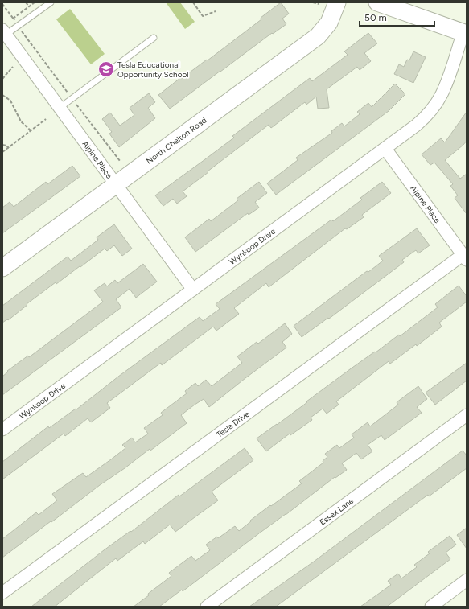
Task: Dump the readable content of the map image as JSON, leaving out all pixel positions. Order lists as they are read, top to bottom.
{
  "streets": {
    "main road": ["North Chelton Road"],
    "street": [
      "Alpine Place",
      "Wynkoop Drive",
      "Tesla Drive",
      "Essex Lane"
    ]
  },
  "crossings": [
    ["North Chelton Road", "Alpine Place"],
    ["Alpine Place", "Wynkoop Drive"],
    ["Alpine Place", "Tesla Drive"]
  ],
  "places": {
    "school or university": ["Tesla Educational Opportunity School"]
  },
  "scale_bar": "50 m"
}
